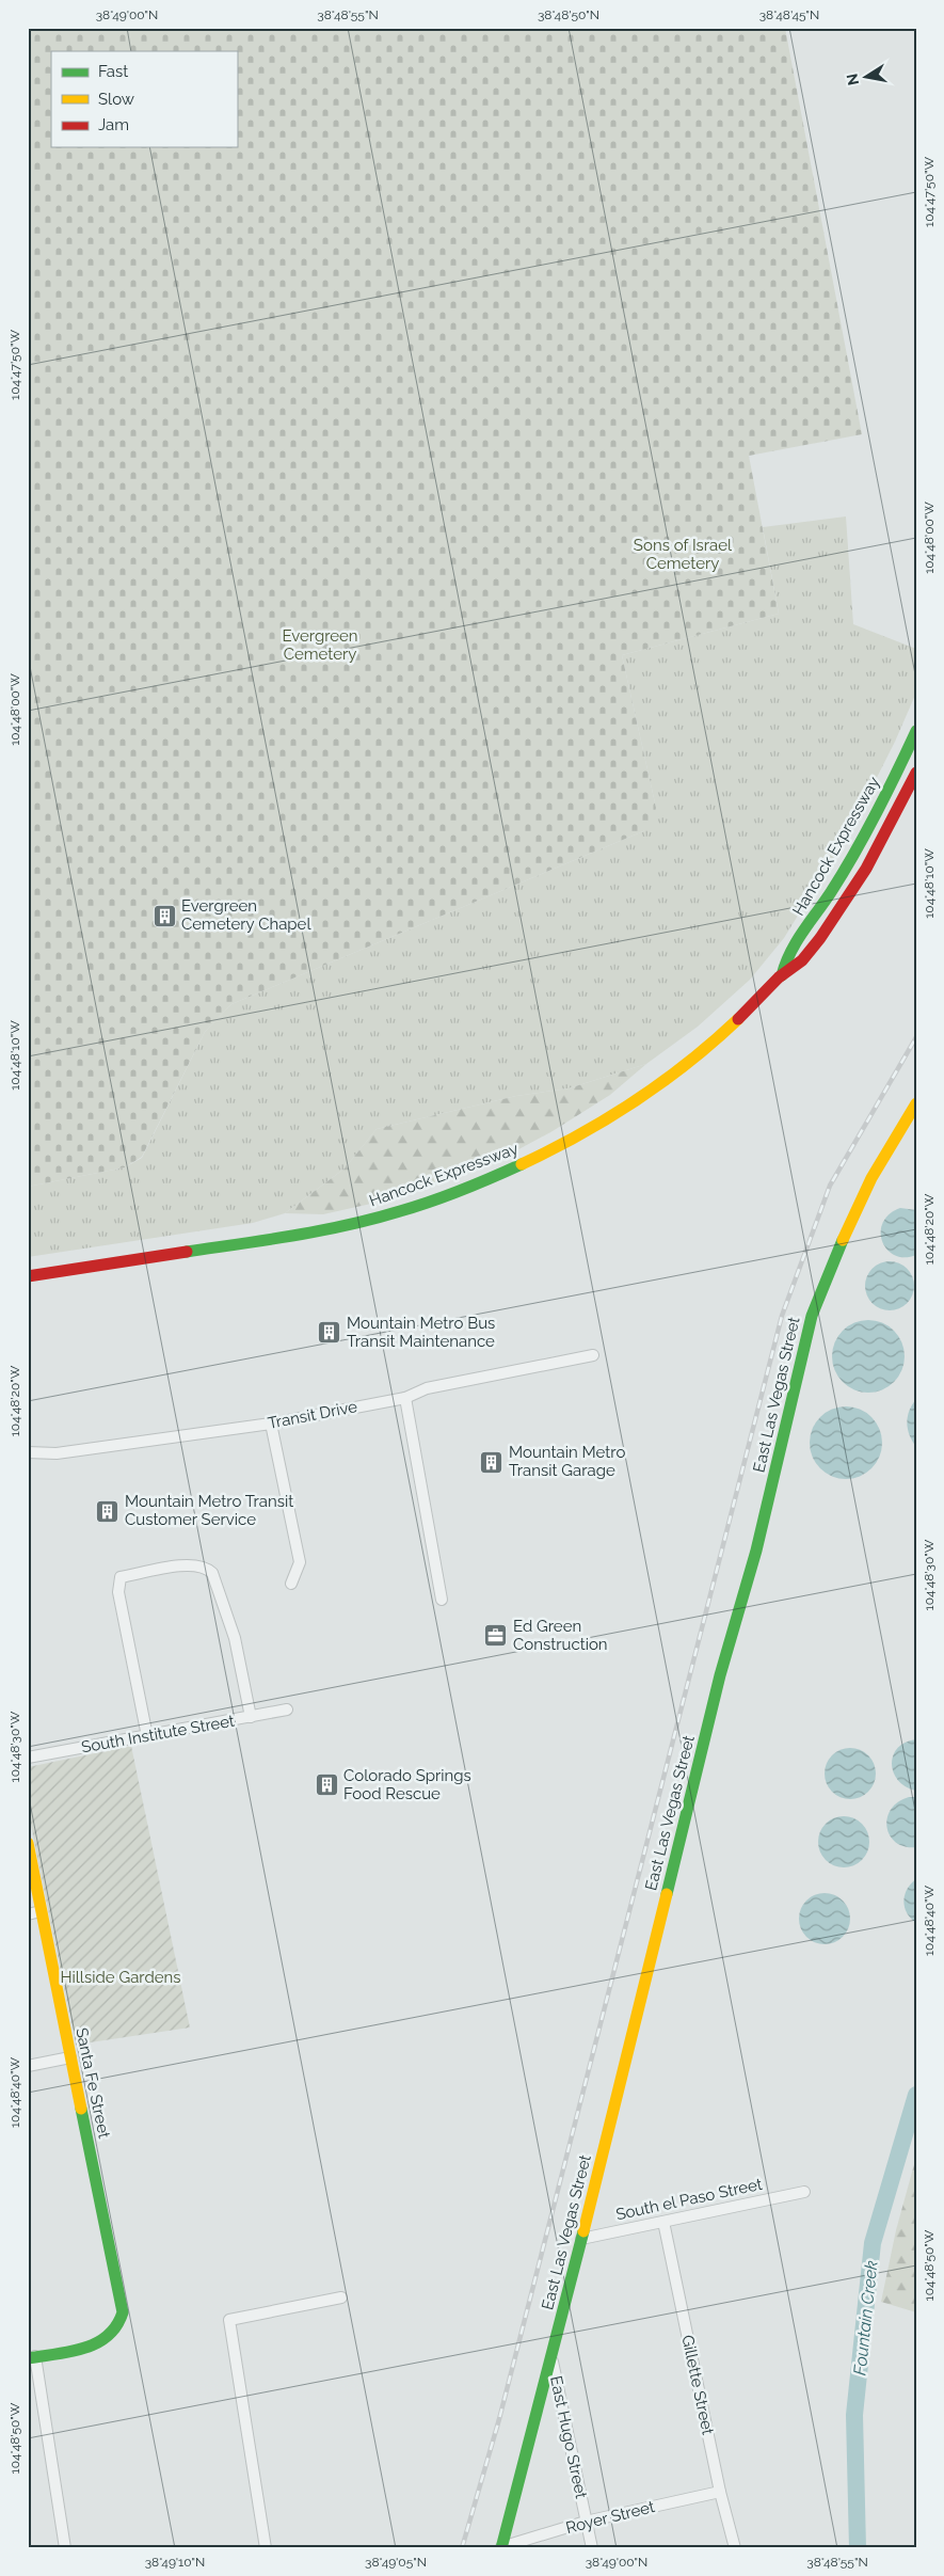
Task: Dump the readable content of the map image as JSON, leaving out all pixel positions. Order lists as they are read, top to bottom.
{
  "streets": {
    "street": [
      "Hancock Expressway",
      "East Las Vegas Street",
      "Transit Drive",
      "South Institute Street",
      "Santa Fe Street",
      "South el Paso Street",
      "Gillette Street",
      "East Hugo Street",
      "Royer Street"
    ]
  },
  "crossings": [
    ["East Las Vegas Street", "South el Paso Street"],
    ["East Las Vegas Street", "East Hugo Street"],
    ["East Las Vegas Street", "Royer Street"],
    ["South el Paso Street", "Gillette Street"],
    ["Gillette Street", "Royer Street"],
    ["East Hugo Street", "Royer Street"]
  ],
  "water": ["Fountain Creek"],
  "parks": ["Sons of Israel Cemetery", "Evergreen Cemetery", "Hillside Gardens"],
  "places": {
    "building": [
      "Evergreen Cemetery Chapel",
      "Mountain Metro Bus Transit Maintenance",
      "Mountain Metro Transit Garage",
      "Mountain Metro Transit Customer Service",
      "Colorado Springs Food Rescue"
    ],
    "office": ["Ed Green Construction"]
  },
  "legend": ["Fast", "Slow", "Jam"],
  "north": "left",
  "coordinates": [
    "38°49'00\"N",
    "38°48'55\"N",
    "38°48'50\"N",
    "38°48'45\"N",
    "104°47'50\"W",
    "104°48'00\"W",
    "104°48'10\"W",
    "104°48'20\"W",
    "104°48'30\"W",
    "104°48'40\"W",
    "104°48'50\"W",
    "38°49'10\"N",
    "38°49'05\"N"
  ]
}
